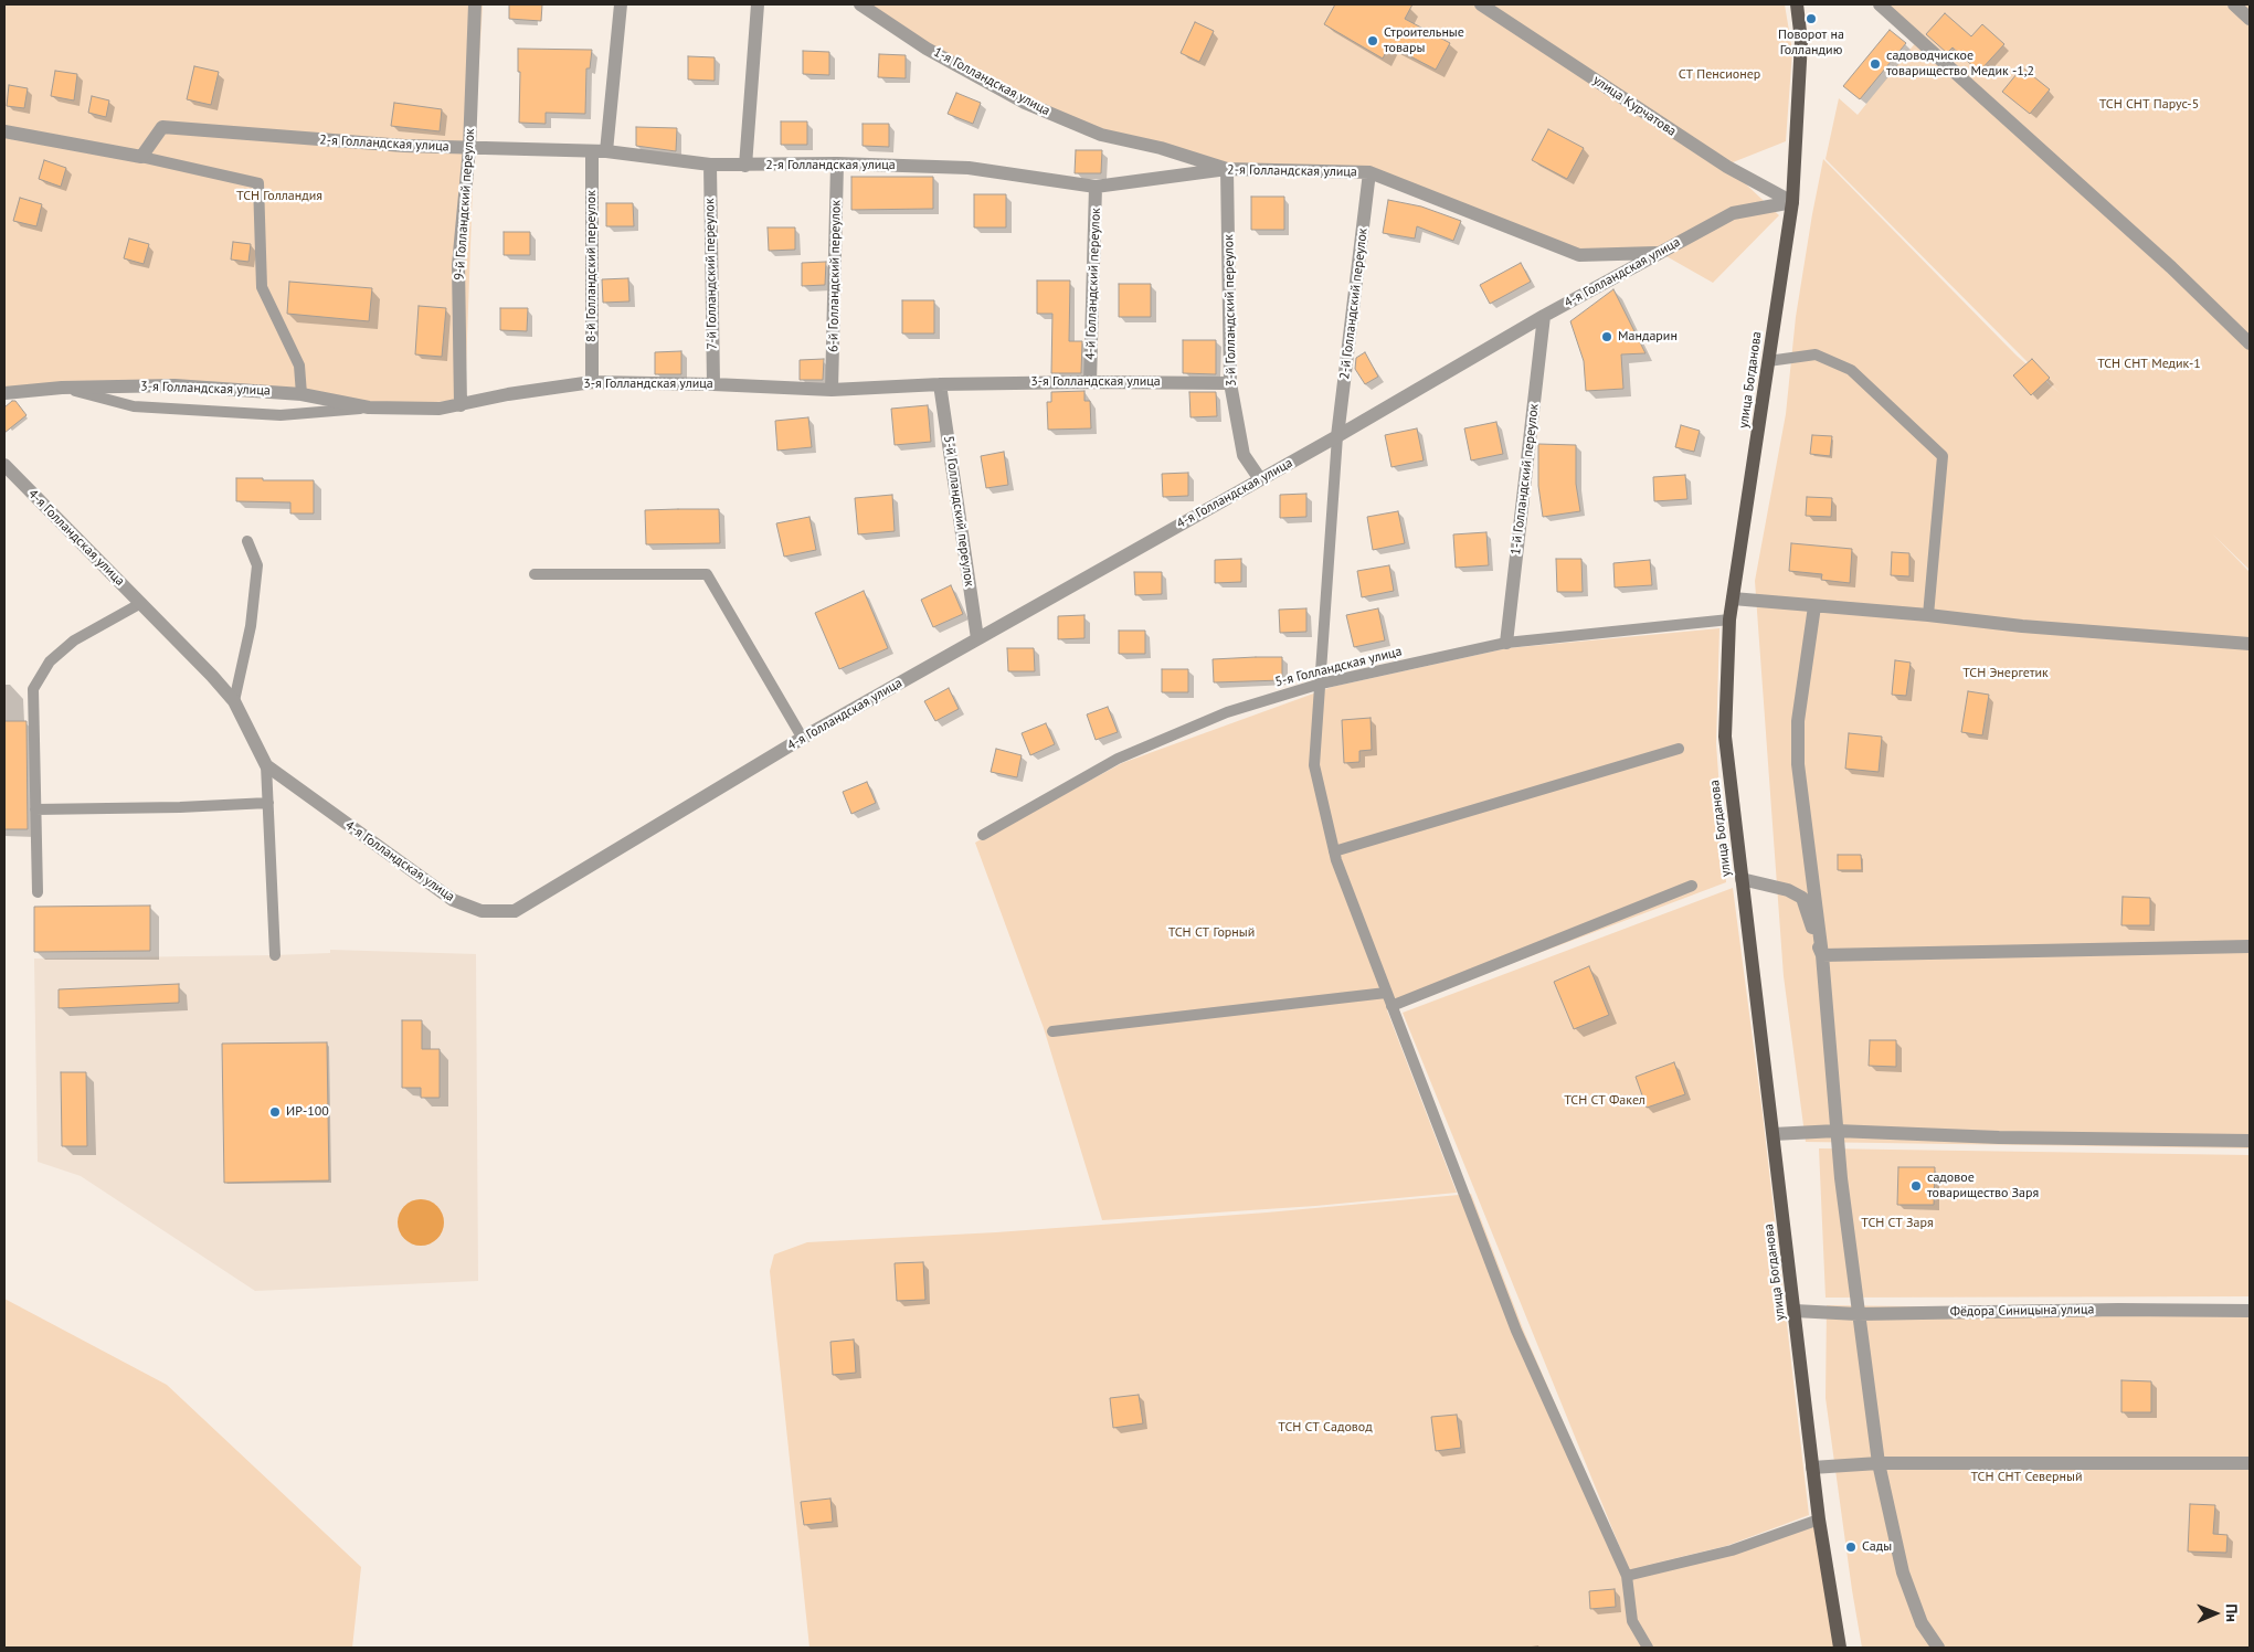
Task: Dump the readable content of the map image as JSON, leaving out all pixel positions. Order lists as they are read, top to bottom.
{
  "streets": {
    "main road": ["улица Богданова"],
    "street": [
      "1-я Голландская улица",
      "улица Курчатова",
      "2-я Голландская улица",
      "9-й Голландский переулок",
      "8-й Голландский переулок",
      "4-я Голландская улица",
      "7-й Голландский переулок",
      "6-й Голландский переулок",
      "4-й Голландский переулок",
      "2-й Голландский переулок",
      "3-й Голландский переулок",
      "3-я Голландская улица",
      "1-й Голландский переулок",
      "5-й Голландский переулок",
      "Фёдора Синицына улица"
    ],
    "lane": ["5-я Голландская улица"]
  },
  "crossings": [
    ["1-я Голландская улица", "2-я Голландская улица"],
    ["1-я Голландская улица", "3-й Голландский переулок"],
    ["улица Курчатова", "4-я Голландская улица"],
    ["улица Курчатова", "улица Богданова"],
    ["2-я Голландская улица", "9-й Голландский переулок"],
    ["2-я Голландская улица", "8-й Голландский переулок"],
    ["2-я Голландская улица", "4-я Голландская улица"],
    ["2-я Голландская улица", "7-й Голландский переулок"],
    ["2-я Голландская улица", "6-й Голландский переулок"],
    ["2-я Голландская улица", "4-й Голландский переулок"],
    ["2-я Голландская улица", "2-й Голландский переулок"],
    ["2-я Голландская улица", "3-й Голландский переулок"],
    ["9-й Голландский переулок", "3-я Голландская улица"],
    ["8-й Голландский переулок", "3-я Голландская улица"],
    ["4-я Голландская улица", "2-й Голландский переулок"],
    ["4-я Голландская улица", "3-й Голландский переулок"],
    ["4-я Голландская улица", "улица Богданова"],
    ["4-я Голландская улица", "1-й Голландский переулок"],
    ["4-я Голландская улица", "5-й Голландский переулок"],
    ["7-й Голландский переулок", "3-я Голландская улица"],
    ["6-й Голландский переулок", "3-я Голландская улица"],
    ["4-й Голландский переулок", "3-я Голландская улица"],
    ["3-й Голландский переулок", "3-я Голландская улица"],
    ["улица Богданова", "5-я Голландская улица"],
    ["улица Богданова", "Фёдора Синицына улица"],
    ["3-я Голландская улица", "5-й Голландский переулок"],
    ["1-й Голландский переулок", "5-я Голландская улица"]
  ],
  "parks": [
    "СТ Пенсионер",
    "ТСН СНТ Парус-5",
    "ТСН Голландия",
    "ТСН СНТ Медик-1",
    "ТСН Энергетик",
    "ТСН СТ Горный",
    "ТСН СТ Факел",
    "ТСН СТ Заря",
    "ТСН СТ Садовод",
    "ТСН СНТ Северный"
  ],
  "places": [
    "Поворот на Голландию",
    "Строительные товары",
    "садоводчиское товарищество Медик -1,2",
    "Мандарин",
    "ИР-100",
    "садовое товарищество Заря",
    "Сады"
  ],
  "north": "right"
}
